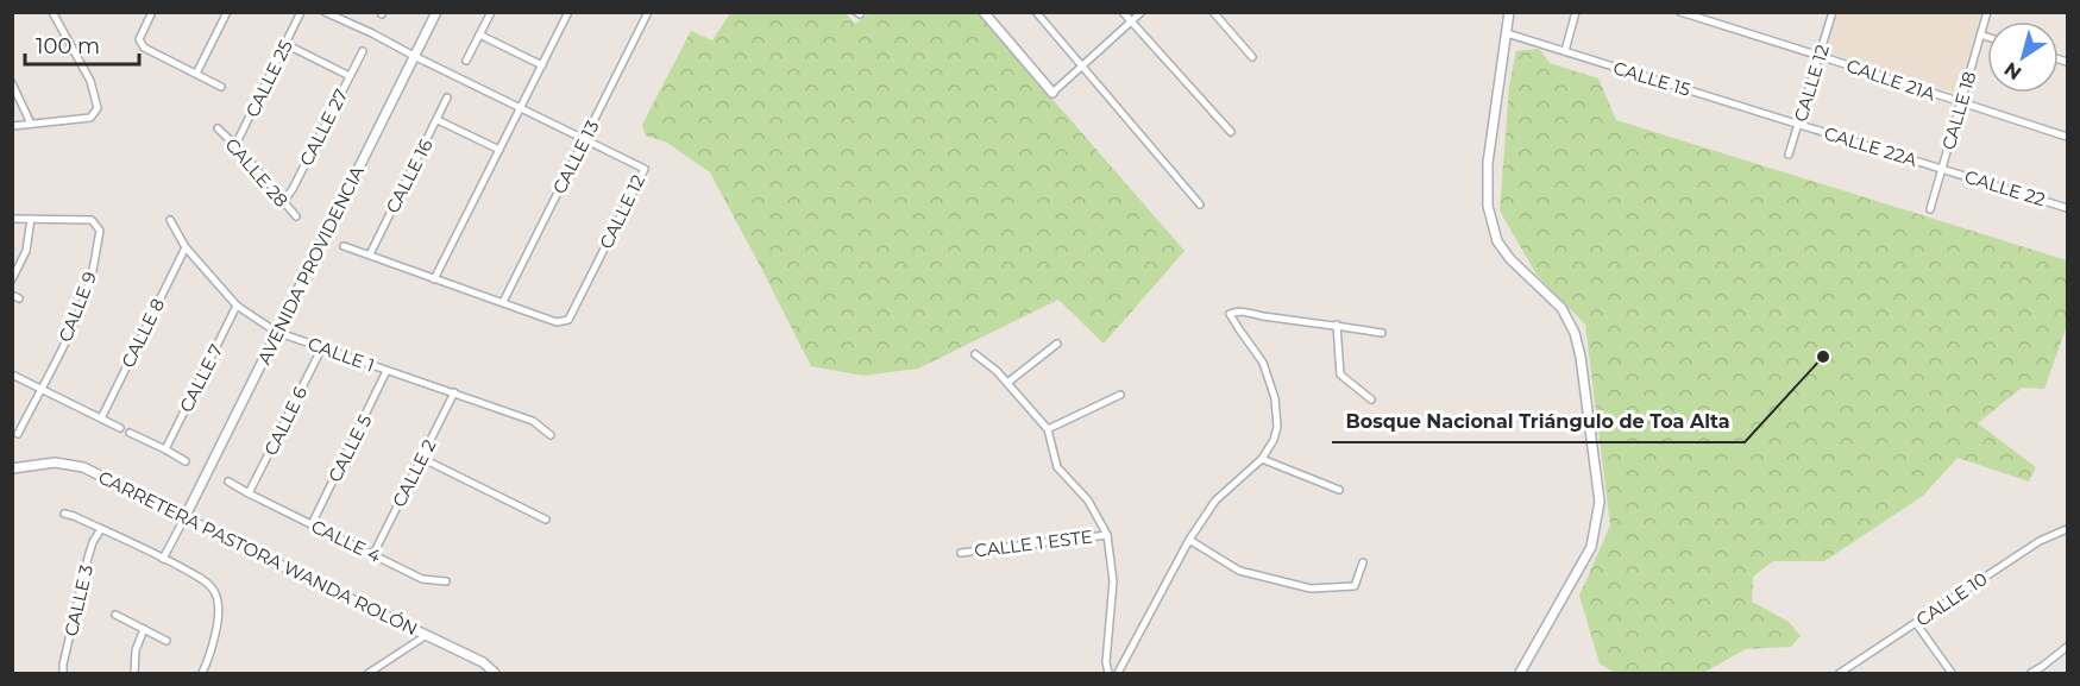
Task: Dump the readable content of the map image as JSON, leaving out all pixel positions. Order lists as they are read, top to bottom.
{
  "streets": {
    "street": [
      "CALLE 25",
      "CALLE 15",
      "CALLE 21A",
      "CALLE 12",
      "CALLE 18",
      "CALLE 27",
      "CALLE 22A",
      "CALLE 13",
      "CALLE 28",
      "CALLE 16",
      "CALLE 22",
      "AVENIDA PROVIDENCIA",
      "CALLE 9",
      "CALLE 8",
      "CALLE 1",
      "CALLE 7",
      "CALLE 6",
      "CALLE 5",
      "CALLE 2",
      "CALLE 4",
      "CALLE 1 ESTE",
      "CARRETERA PASTORA WANDA ROLÓN",
      "CALLE 10",
      "CALLE 3"
    ]
  },
  "crossings": [
    ["CALLE 25", "CALLE 28"],
    ["CALLE 15", "CALLE 12"],
    ["CALLE 15", "CALLE 22A"],
    ["CALLE 21A", "CALLE 12"],
    ["CALLE 21A", "CALLE 18"],
    ["CALLE 12", "CALLE 22A"],
    ["CALLE 12", "CALLE 13"],
    ["CALLE 12", "CALLE 16"],
    ["CALLE 12", "AVENIDA PROVIDENCIA"],
    ["CALLE 18", "CALLE 22A"],
    ["CALLE 18", "CALLE 22"],
    ["CALLE 27", "CALLE 28"],
    ["CALLE 22A", "CALLE 22"],
    ["AVENIDA PROVIDENCIA", "CALLE 1"],
    ["AVENIDA PROVIDENCIA", "CARRETERA PASTORA WANDA ROLÓN"],
    ["CALLE 8", "CALLE 1"],
    ["CALLE 1", "CALLE 7"],
    ["CALLE 1", "CALLE 6"],
    ["CALLE 1", "CALLE 5"],
    ["CALLE 1", "CALLE 2"],
    ["CALLE 6", "CALLE 4"],
    ["CALLE 5", "CALLE 4"],
    ["CALLE 2", "CALLE 4"]
  ],
  "places": ["Bosque Nacional Triángulo de Toa Alta"],
  "scale_bar": "100 m",
  "north": "bottom left"
}
